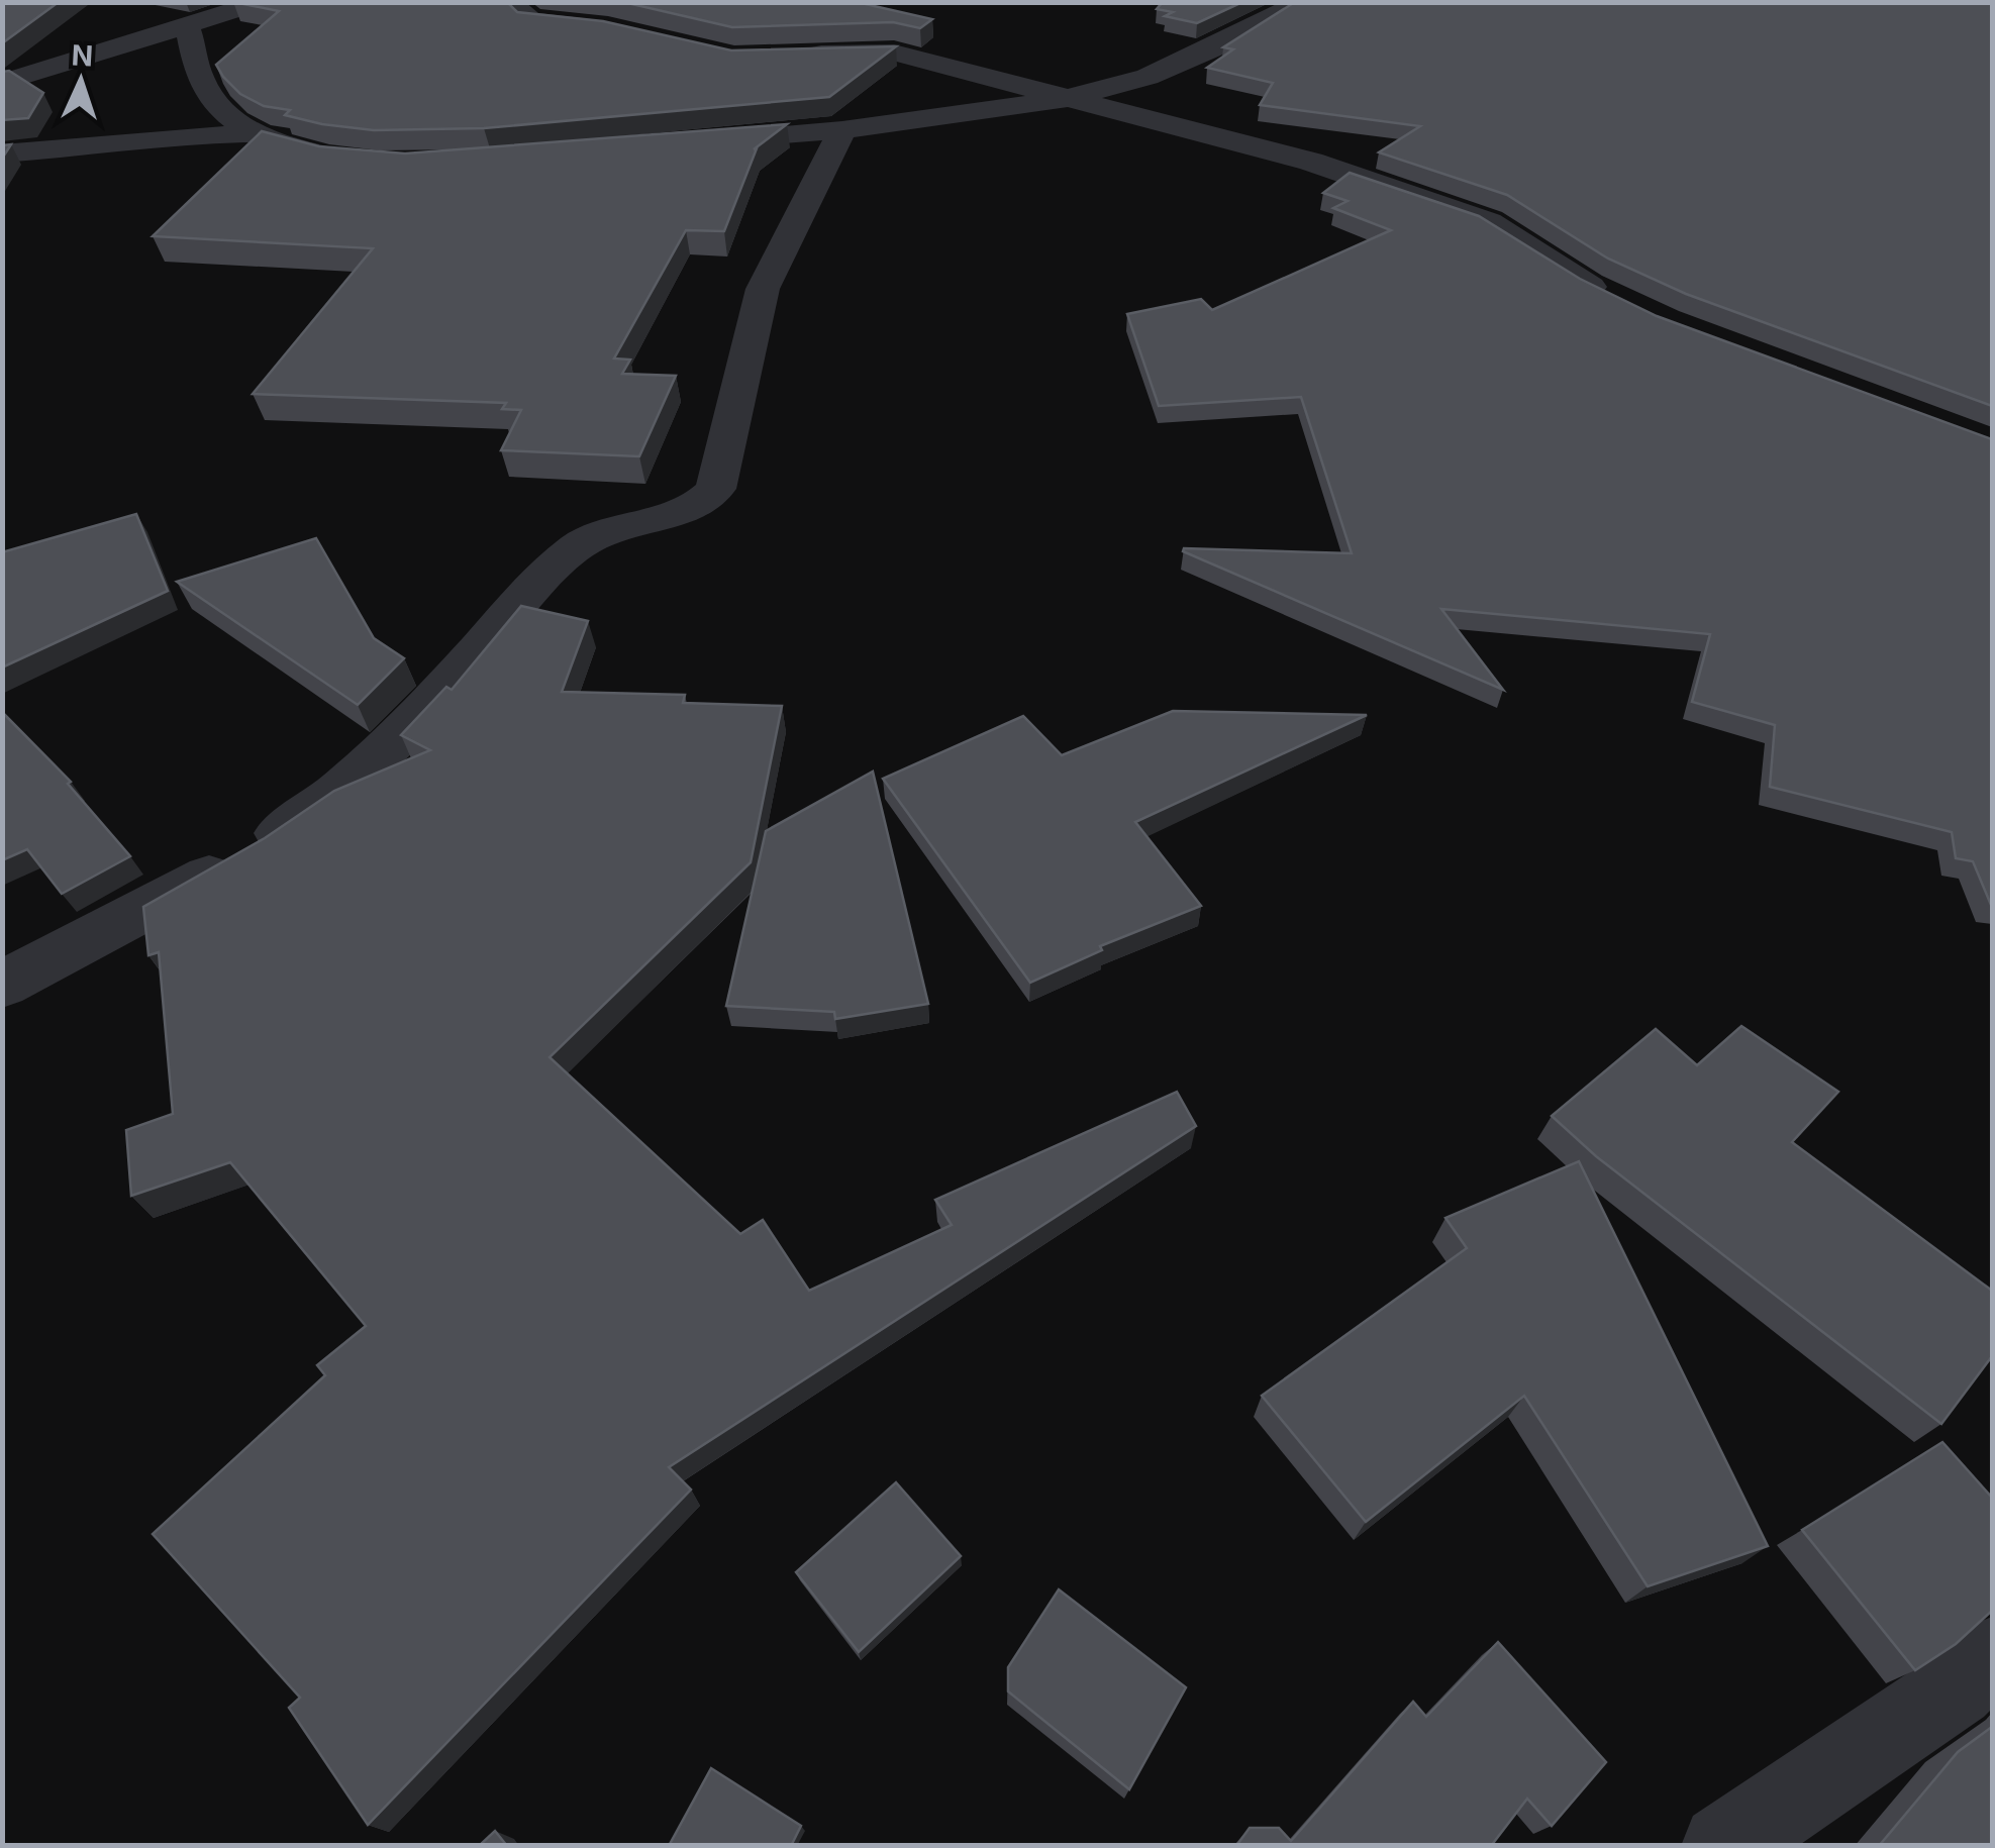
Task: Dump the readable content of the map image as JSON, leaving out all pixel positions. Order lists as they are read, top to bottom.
{
  "north": "top"
}
